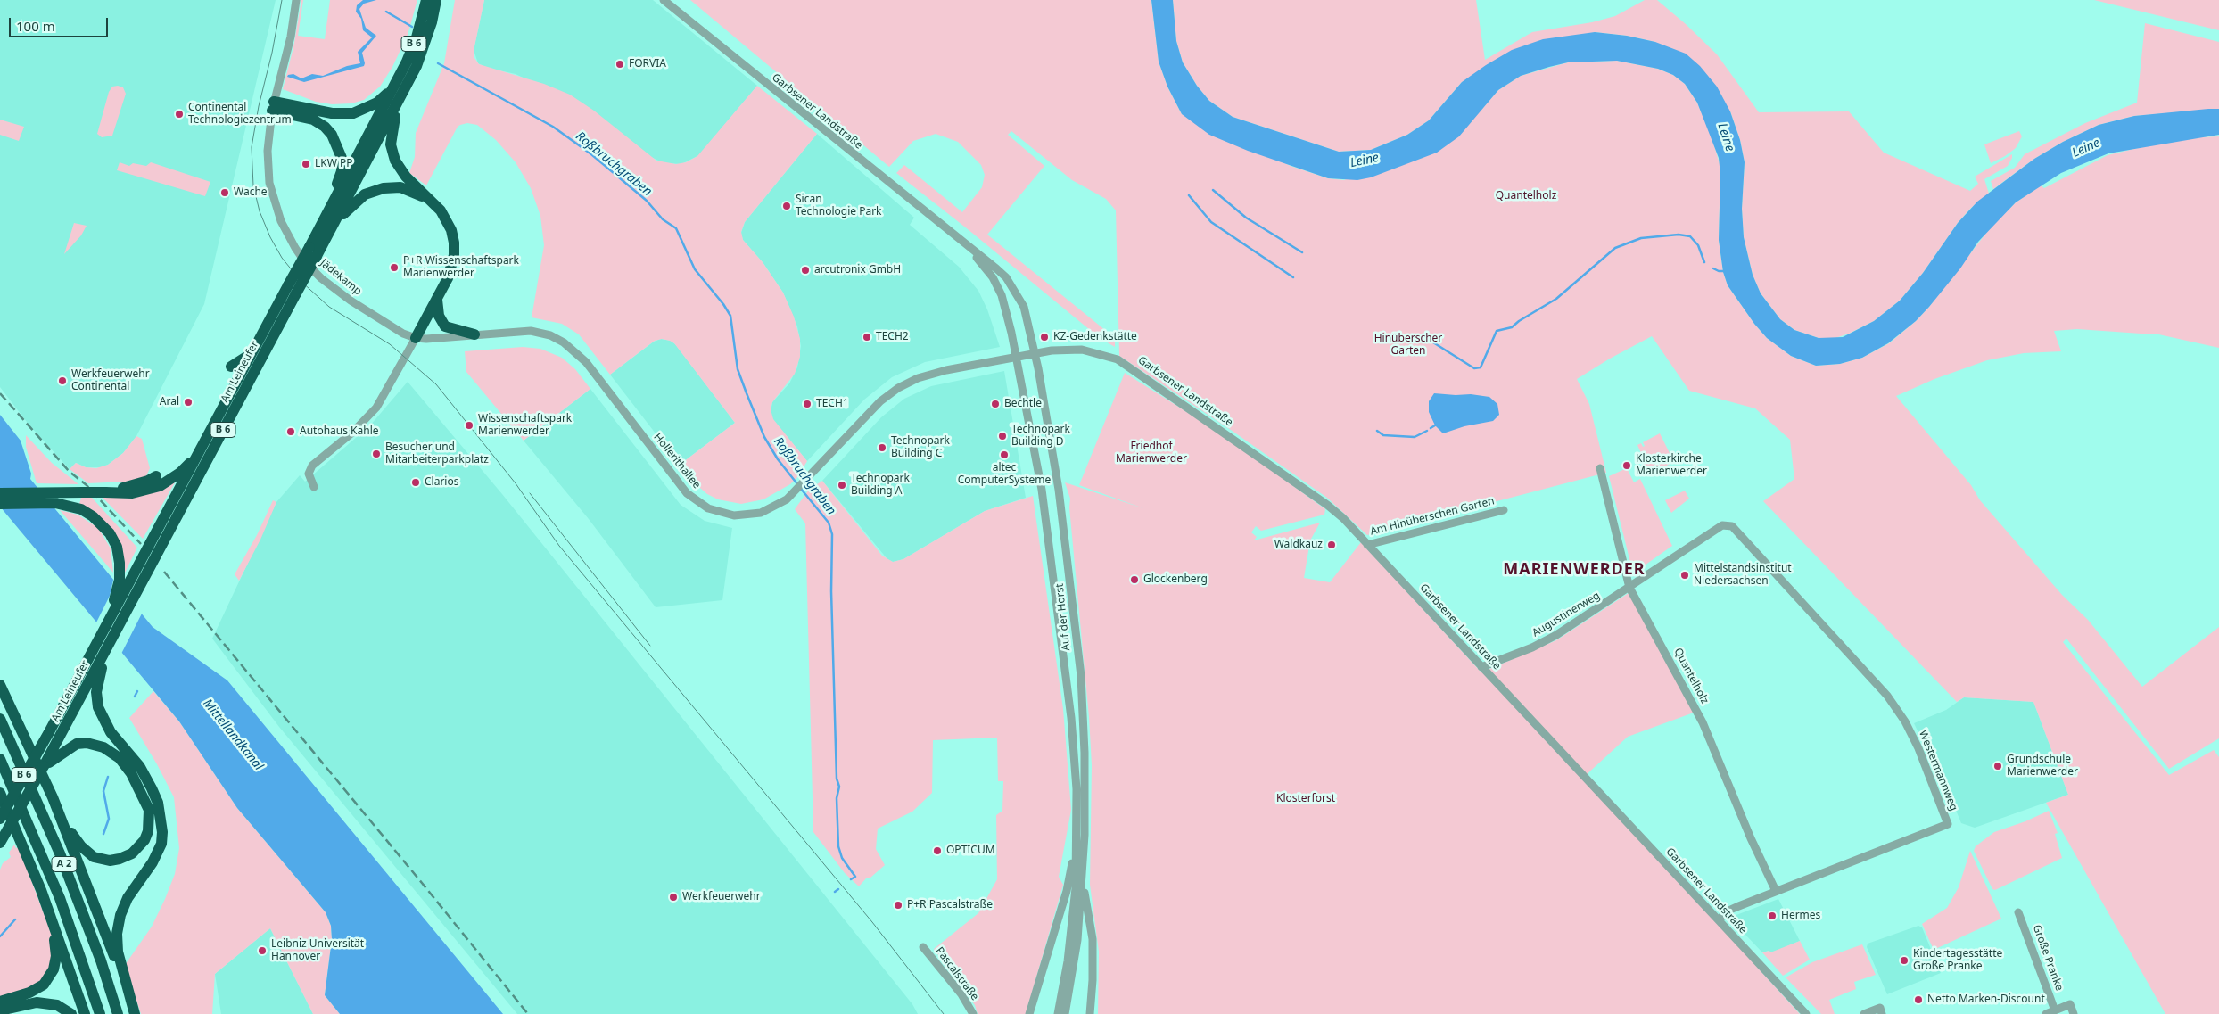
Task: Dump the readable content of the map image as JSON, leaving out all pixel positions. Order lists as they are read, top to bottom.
{
  "streets": {
    "highway": ["B 6", "Am Leineufer", "A 2"],
    "street": [
      "Garbsener Landstraße",
      "Jädekamp",
      "Hollerithallee",
      "Am Hinüberschen Garten",
      "Augustinerweg",
      "Auf der Horst",
      "Quantelholz",
      "Westermannweg",
      "Große Pranke",
      "Pascalstraße"
    ]
  },
  "crossings": [
    ["B 6", "Am Leineufer"],
    ["Garbsener Landstraße", "Hollerithallee"],
    ["Garbsener Landstraße", "Am Hinüberschen Garten"],
    ["Garbsener Landstraße", "Augustinerweg"],
    ["Garbsener Landstraße", "Auf der Horst"],
    ["Garbsener Landstraße", "Westermannweg"],
    ["Jädekamp", "Hollerithallee"],
    ["Hollerithallee", "Auf der Horst"],
    ["Augustinerweg", "Quantelholz"],
    ["Augustinerweg", "Westermannweg"],
    ["Quantelholz", "Westermannweg"]
  ],
  "districts": ["MARIENWERDER"],
  "water": ["Leine", "Roßbruchgraben", "Mittellandkanal"],
  "parks": [
    "Quantelholz",
    "Hinüberscher Garten",
    "Friedhof Marienwerder",
    "Klosterforst"
  ],
  "places": [
    "FORVIA",
    "Continental Technologiezentrum",
    "LKW PP",
    "Wache",
    "Sican Technologie Park",
    "P+R Wissenschaftspark Marienwerder",
    "arcutronix GmbH",
    "TECH2",
    "KZ-Gedenkstätte",
    "Werkfeuerwehr Continental",
    "Aral",
    "TECH1",
    "Bechtle",
    "Wissenschaftspark Marienwerder",
    "Autohaus Kahle",
    "Technopark Building D",
    "Technopark Building C",
    "Besucher und Mitarbeiterparkplatz",
    "altec ComputerSysteme",
    "Klosterkirche Marienwerder",
    "Clarios",
    "Technopark Building A",
    "Waldkauz",
    "Mittelstandsinstitut Niedersachsen",
    "Glockenberg",
    "Grundschule Marienwerder",
    "OPTICUM",
    "Werkfeuerwehr",
    "P+R Pascalstraße",
    "Hermes",
    "Leibniz Universität Hannover",
    "Kindertagesstätte Große Pranke",
    "Netto Marken-Discount"
  ],
  "scale_bar": "100 m"
}
